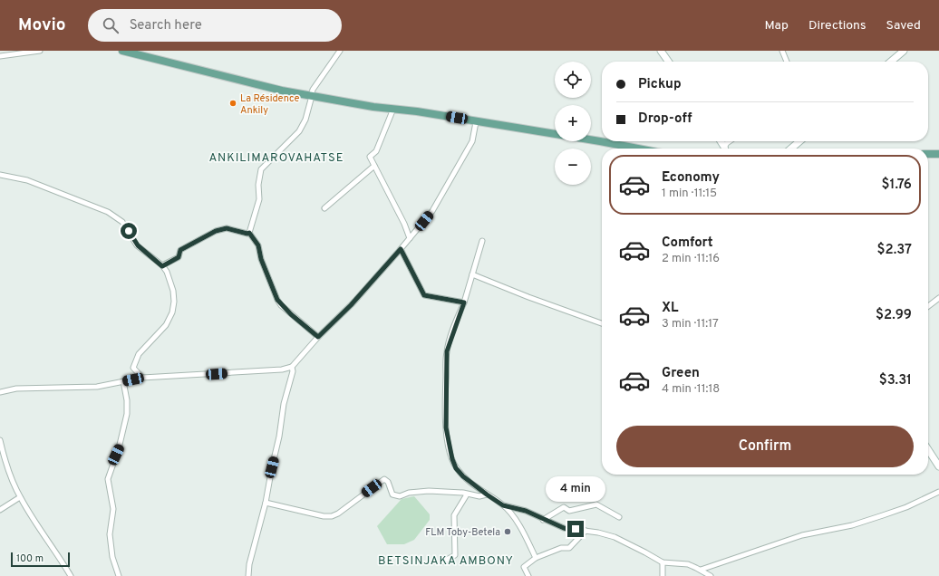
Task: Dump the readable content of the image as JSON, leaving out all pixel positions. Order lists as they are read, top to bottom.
{
  "districts": ["ANKILIMAROVAHATSE", "BETSINJAKA AMBONY"],
  "places": ["La Résidence Ankily", "FLM Toby-Betela"],
  "scale_bar": "100 m",
  "page": {
    "header": "Movio",
    "search": "Search here",
    "nav": ["Map", "Directions", "Saved"],
    "map_buttons": ["+", "−"],
    "banner": ["Pickup", "Drop-off"],
    "list": [
      {
        "name": "Economy",
        "note": "1 min · 11:15",
        "value": "$1.76"
      },
      {
        "name": "Comfort",
        "note": "2 min · 11:16",
        "value": "$2.37"
      },
      {
        "name": "XL",
        "note": "3 min · 11:17",
        "value": "$2.99"
      },
      {
        "name": "Green",
        "note": "4 min · 11:18",
        "value": "$3.31"
      }
    ],
    "buttons": "Confirm",
    "bubble": "4 min",
    "scale": "100 m"
  }
}
